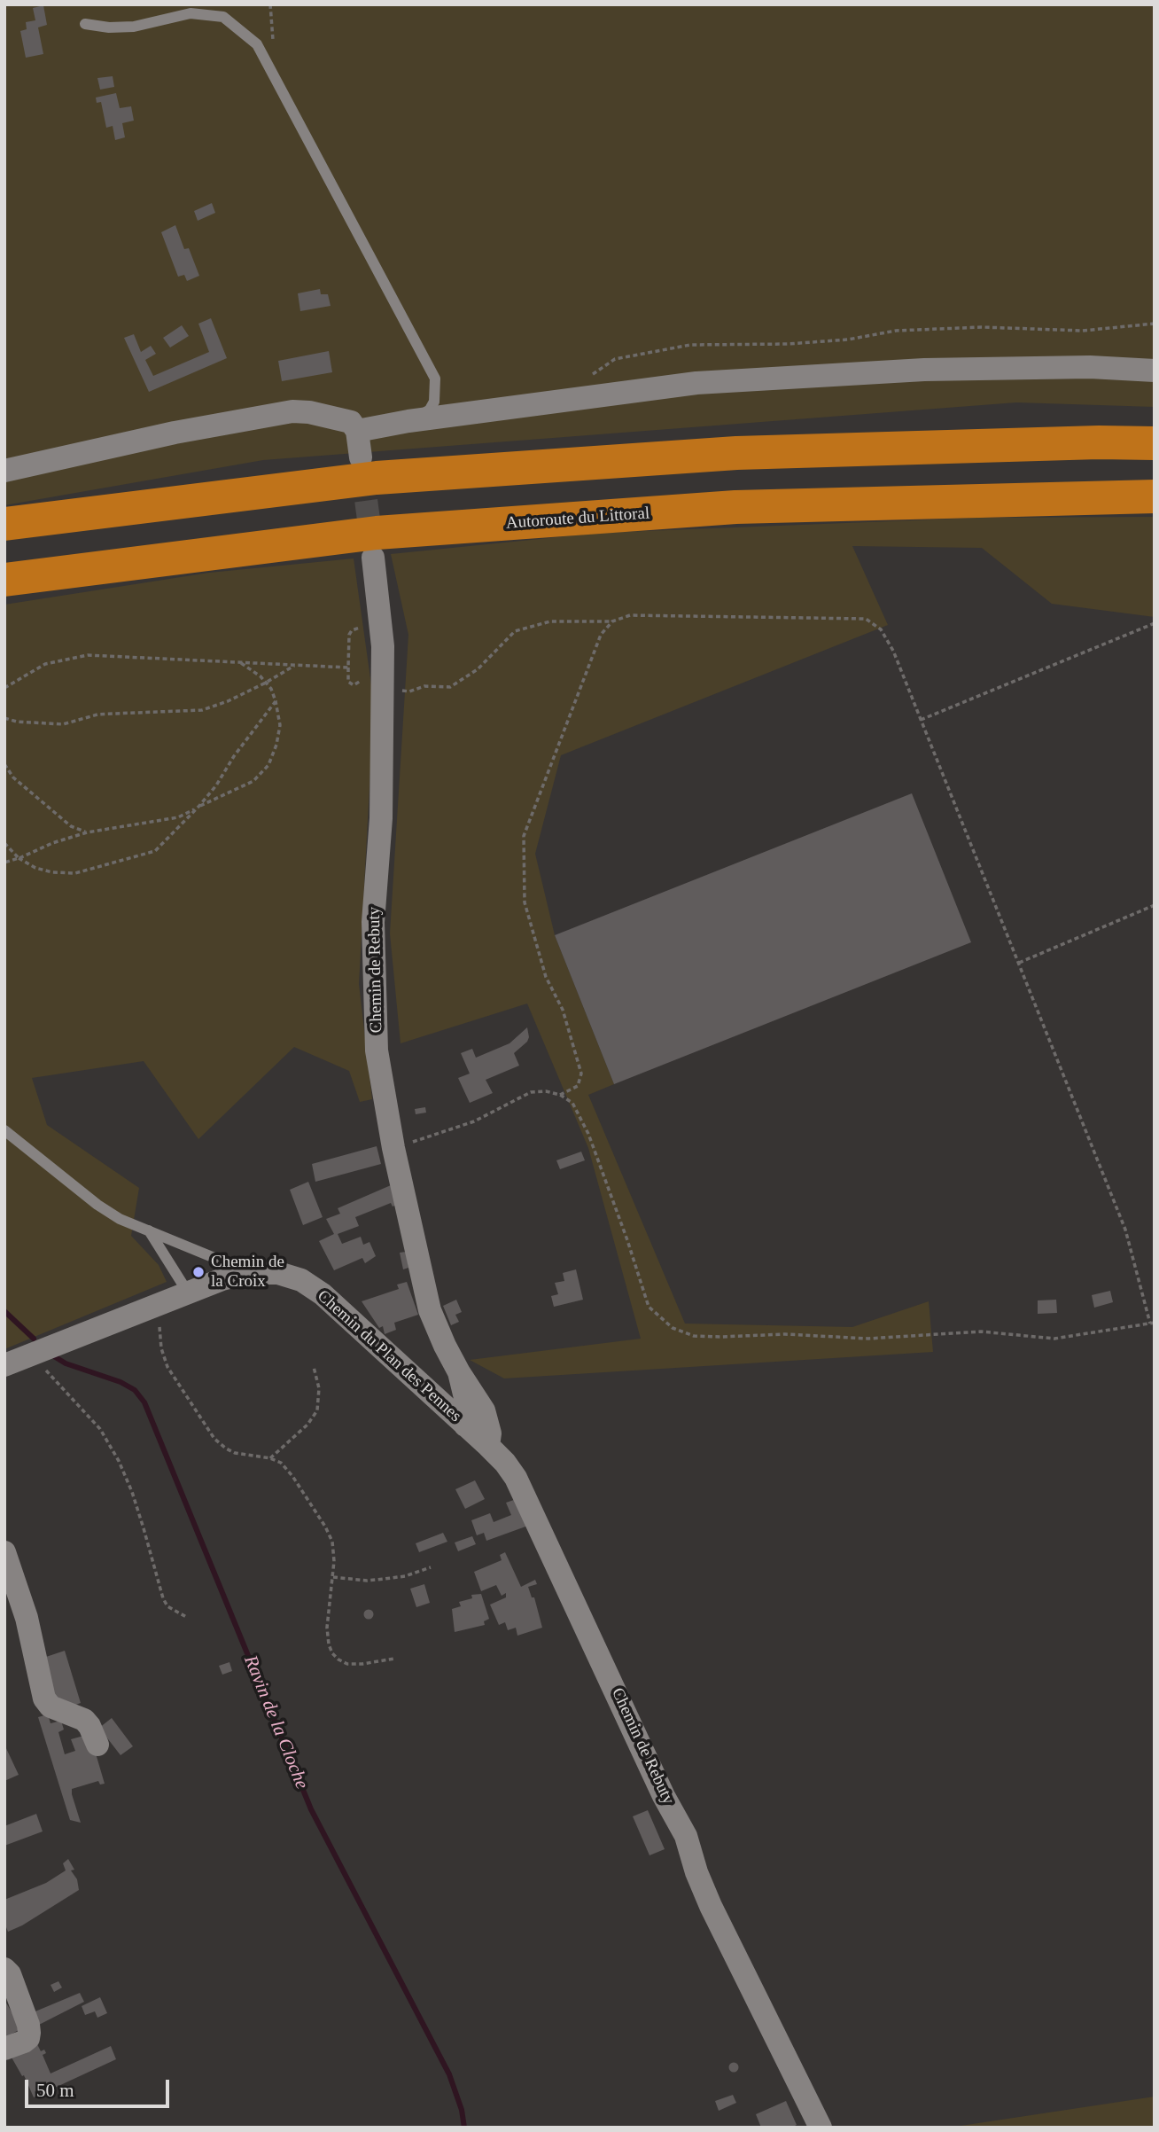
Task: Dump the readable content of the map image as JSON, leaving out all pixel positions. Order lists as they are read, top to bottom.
{
  "streets": {
    "highway": ["Autoroute du Littoral"],
    "street": ["Chemin de Rebuty", "Chemin du Plan des Pennes"]
  },
  "crossings": [
    ["Chemin de Rebuty", "Chemin du Plan des Pennes"]
  ],
  "water": ["Ravin de la Cloche"],
  "places": ["Chemin de la Croix"],
  "scale_bar": "50 m"
}
